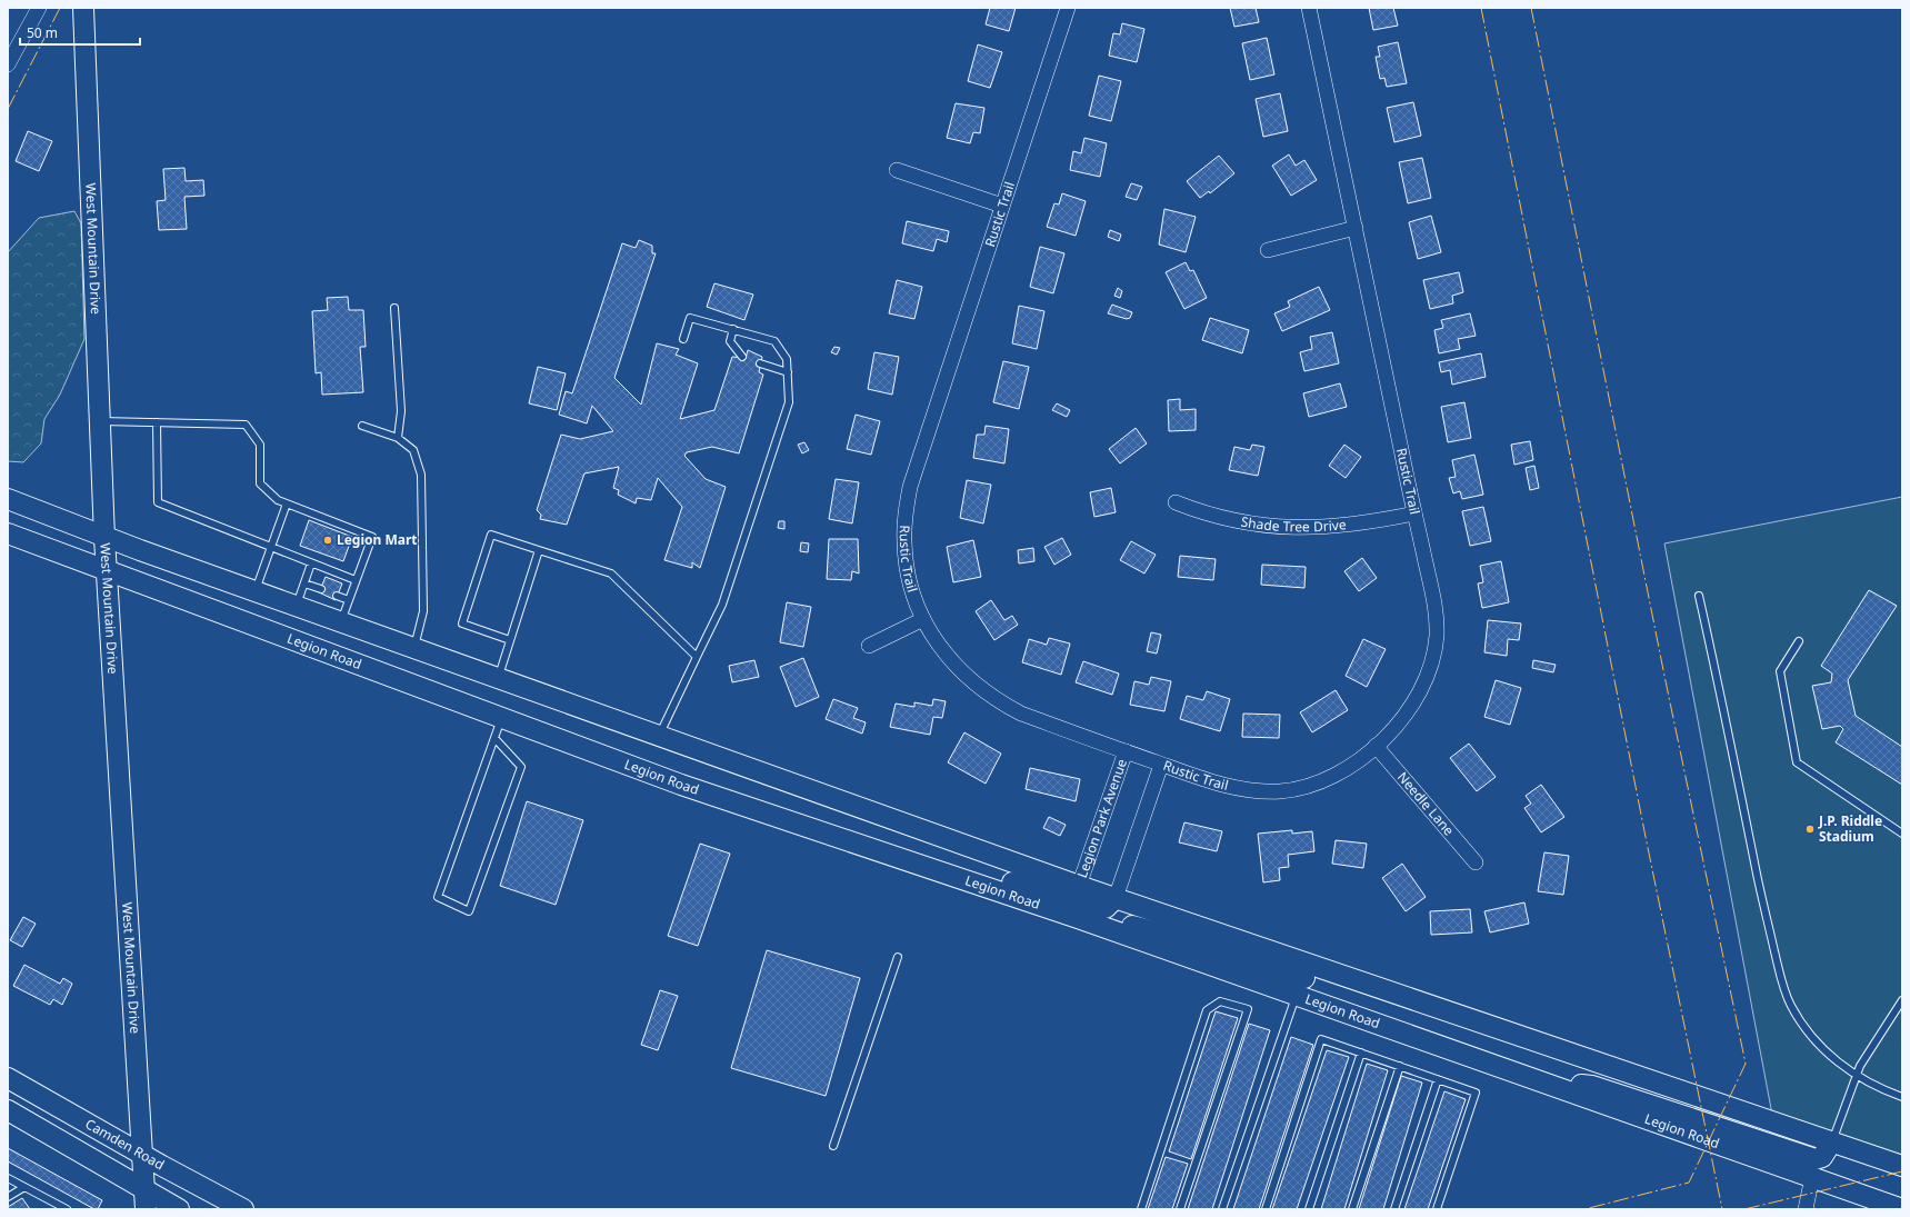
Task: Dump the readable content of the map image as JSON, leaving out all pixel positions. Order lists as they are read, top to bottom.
{
  "streets": {
    "main road": ["West Mountain Drive", "Legion Road", "Camden Road"],
    "street": [
      "Rustic Trail",
      "Shade Tree Drive",
      "Needle Lane",
      "Legion Park Avenue"
    ]
  },
  "crossings": [
    ["Rustic Trail", "Shade Tree Drive"],
    ["Rustic Trail", "Needle Lane"],
    ["Rustic Trail", "Legion Park Avenue"],
    ["West Mountain Drive", "Legion Road"],
    ["West Mountain Drive", "Camden Road"]
  ],
  "places": ["Legion Mart", "J.P. Riddle Stadium"],
  "scale_bar": "50 m"
}
